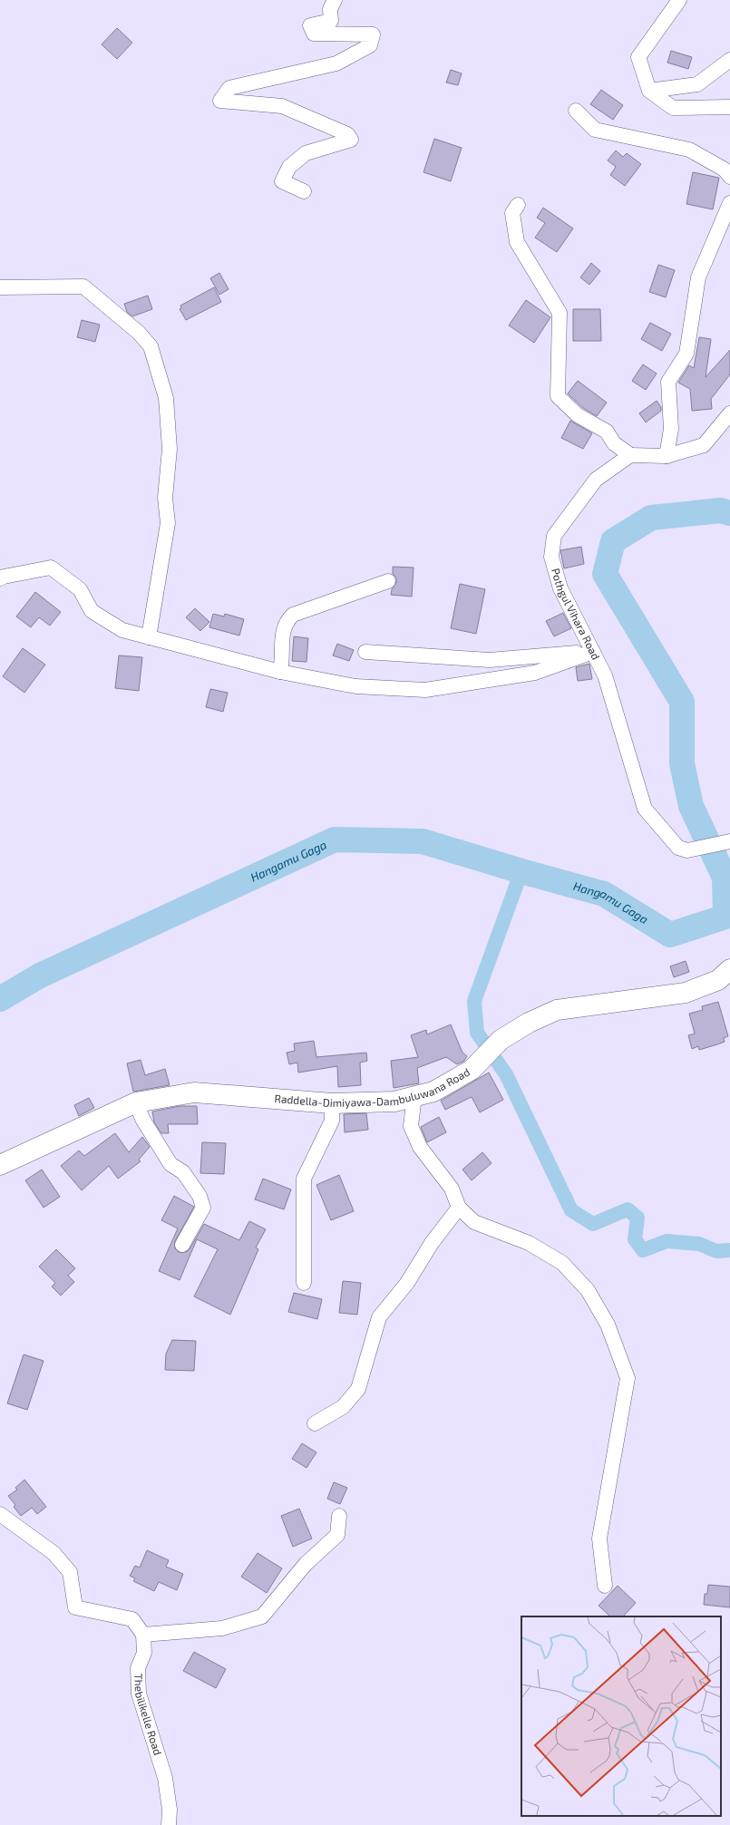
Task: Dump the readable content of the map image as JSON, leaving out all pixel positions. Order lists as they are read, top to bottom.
{
  "streets": {
    "street": ["Pothgul Vihara Road", "Raddella-Dimiyawa-Dambuluwana Road", "Thebilikelle Road"]
  },
  "water": ["Hangamu Gaga"]
}
